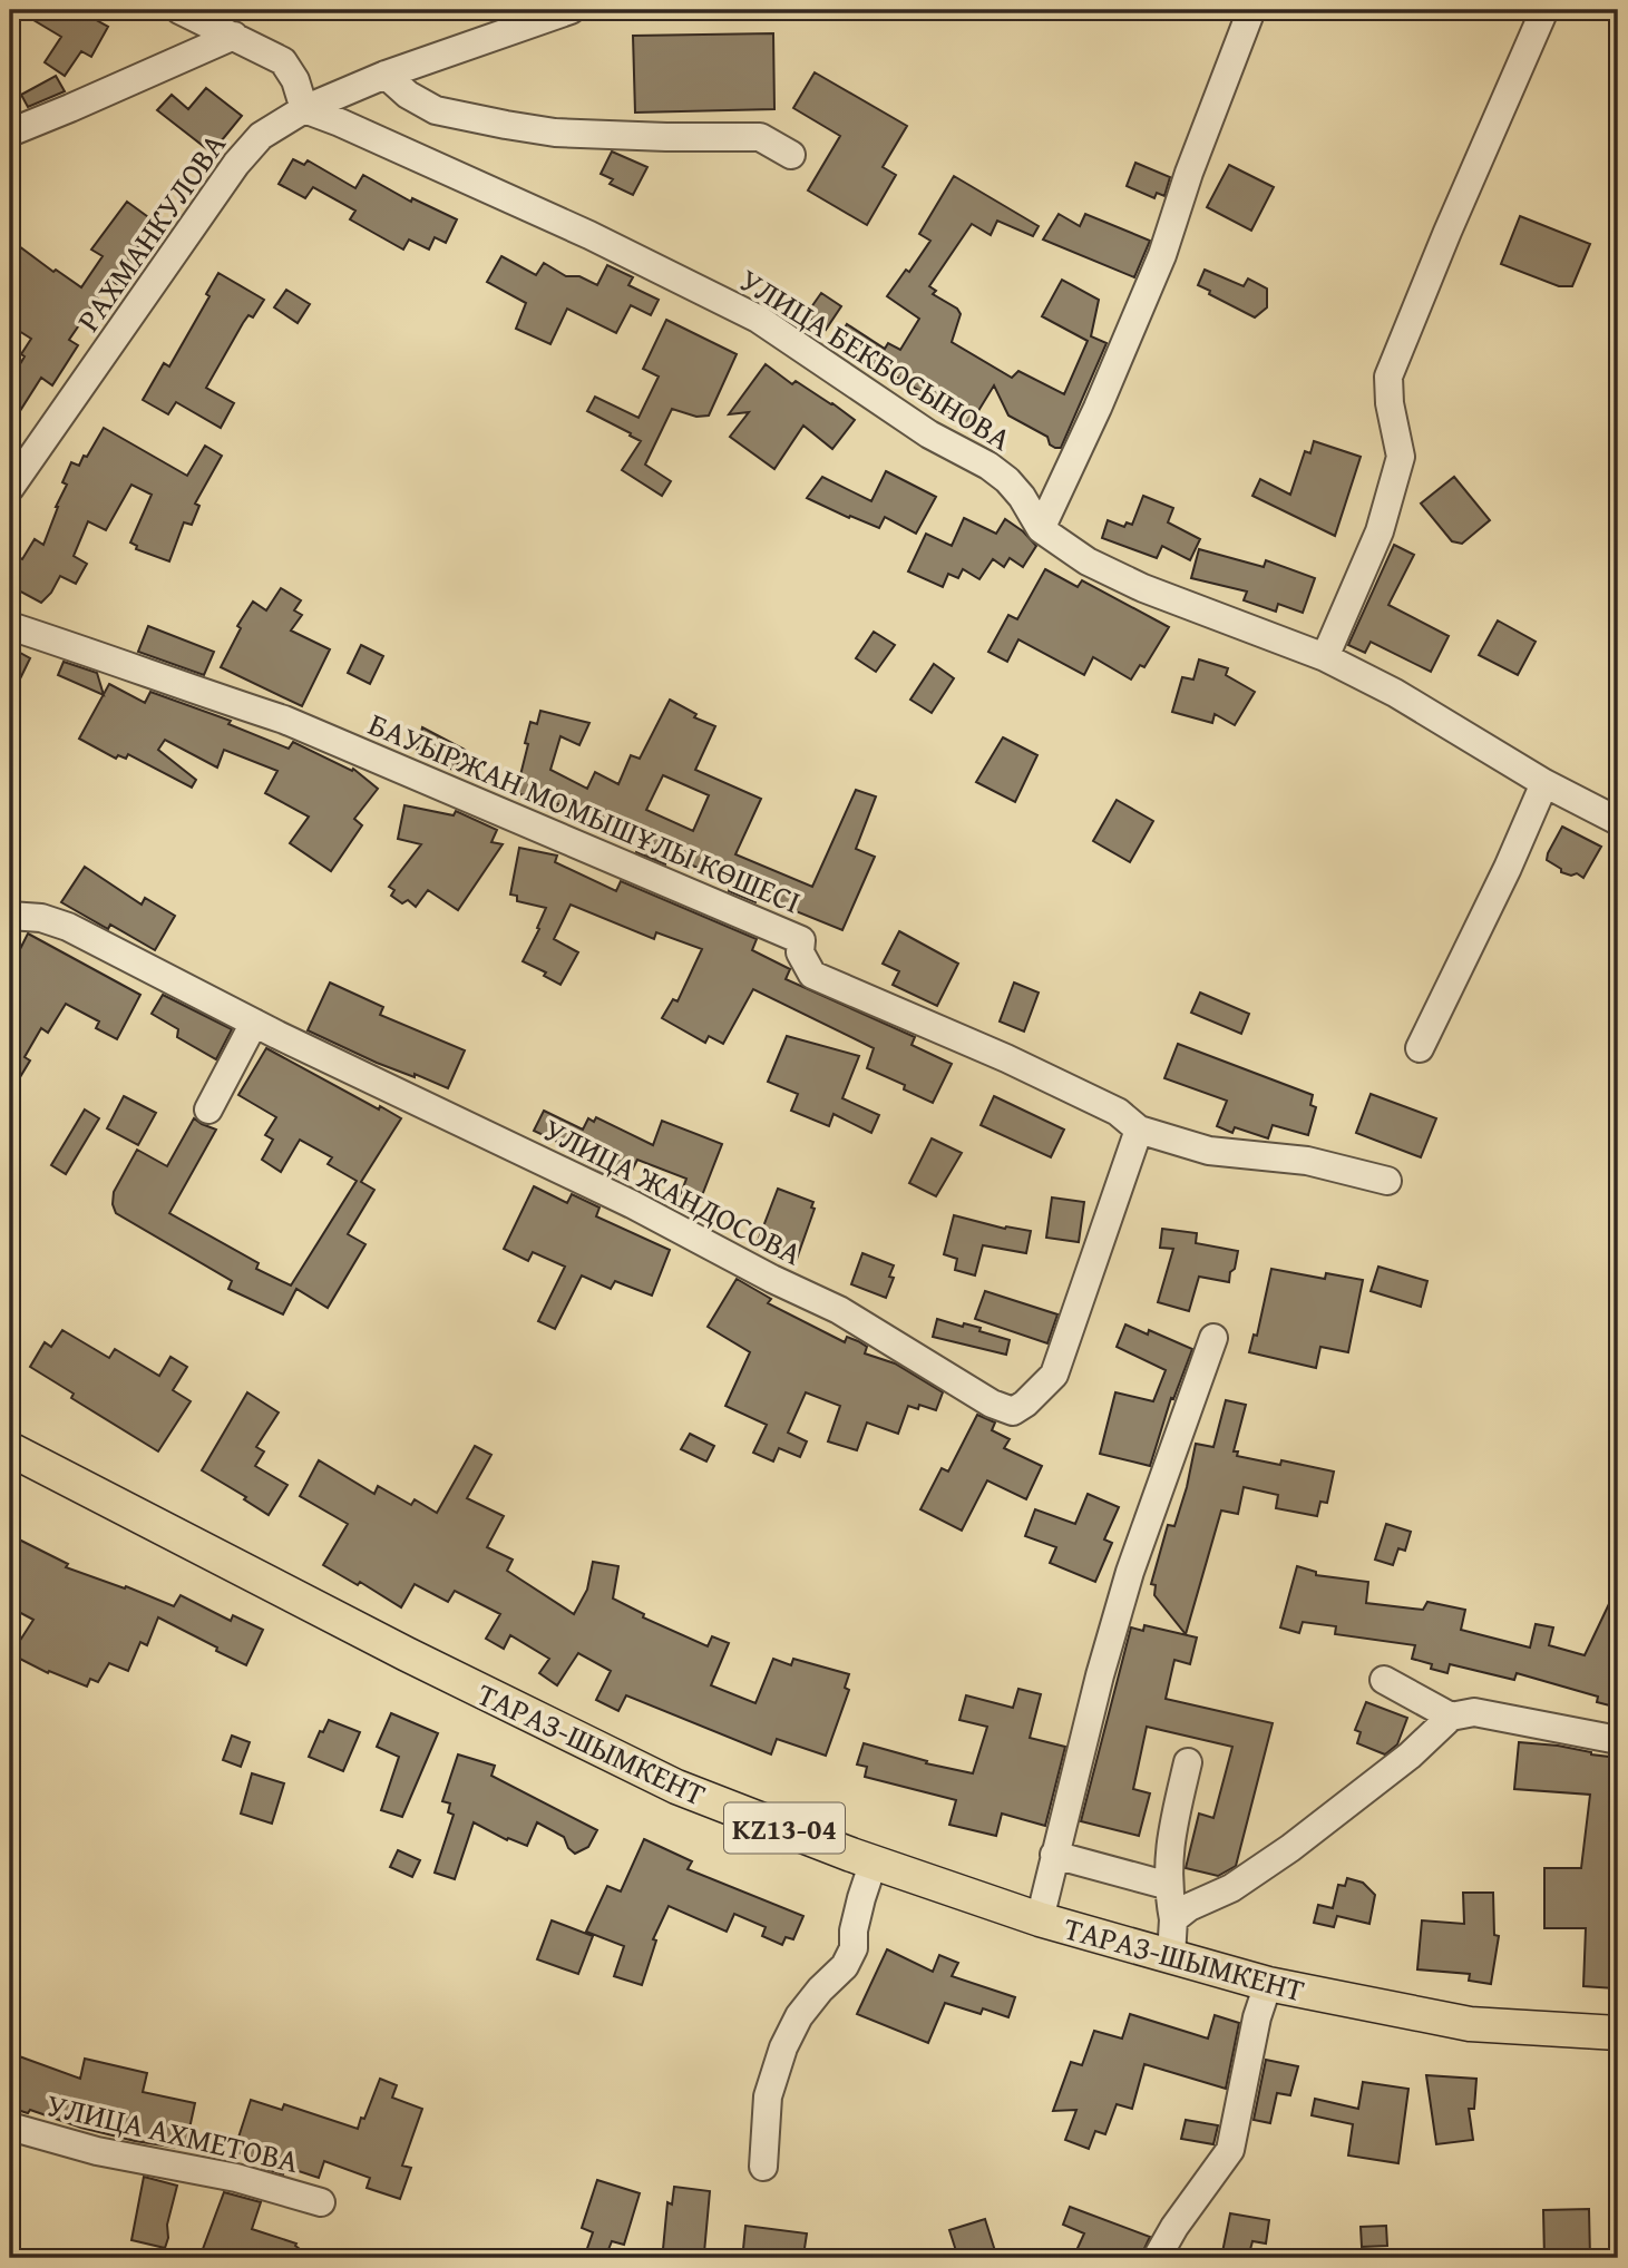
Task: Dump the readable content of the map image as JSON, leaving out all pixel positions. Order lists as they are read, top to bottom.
{
  "streets": {
    "main road": ["ТАРАЗ-ШЫМКЕНТ", "KZ13-04"],
    "street": [
      "РАХМАНКУЛОВА",
      "УЛИЦА БЕКБОСЫНОВА",
      "БАУЫРЖАН МОМЫШҰЛЫ КӨШЕСІ",
      "УЛИЦА ЖАНДОСОВА",
      "УЛИЦА АХМЕТОВА"
    ]
  },
  "crossings": [
    ["РАХМАНКУЛОВА", "УЛИЦА БЕКБОСЫНОВА"],
    ["БАУЫРЖАН МОМЫШҰЛЫ КӨШЕСІ", "УЛИЦА ЖАНДОСОВА"]
  ]
}
